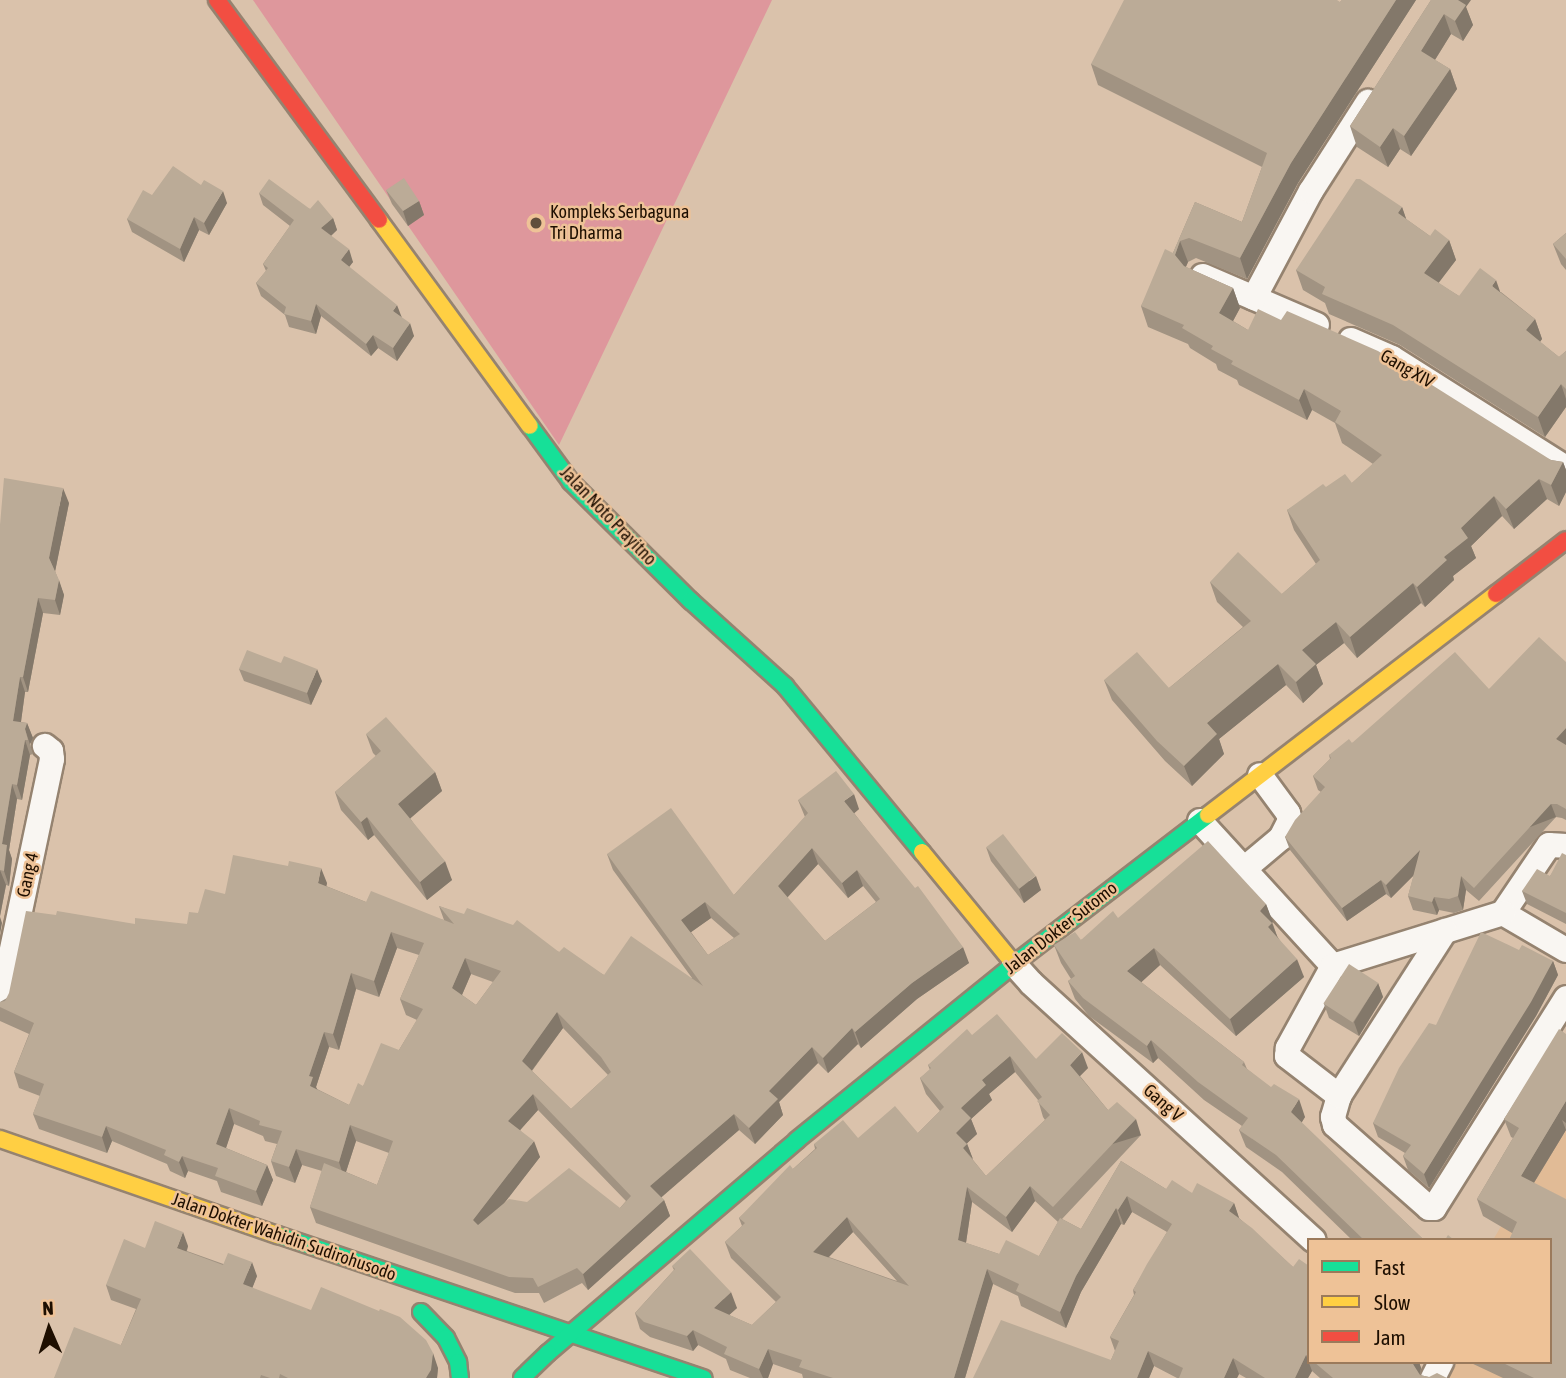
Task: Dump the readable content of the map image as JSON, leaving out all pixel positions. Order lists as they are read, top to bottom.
{
  "streets": {
    "main road": ["Jalan Noto Prayitno", "Jalan Dokter Sutomo", "Jalan Dokter Wahidin Sudirohusodo"],
    "street": ["Gang XIV", "Gang 4", "Gang V"]
  },
  "crossings": [
    ["Jalan Noto Prayitno", "Jalan Dokter Sutomo"],
    ["Jalan Noto Prayitno", "Gang V"],
    ["Jalan Dokter Sutomo", "Gang V"],
    ["Jalan Dokter Sutomo", "Jalan Dokter Wahidin Sudirohusodo"]
  ],
  "places": ["Kompleks Serbaguna Tri Dharma"],
  "legend": ["Fast", "Slow", "Jam"],
  "north": "top"
}
